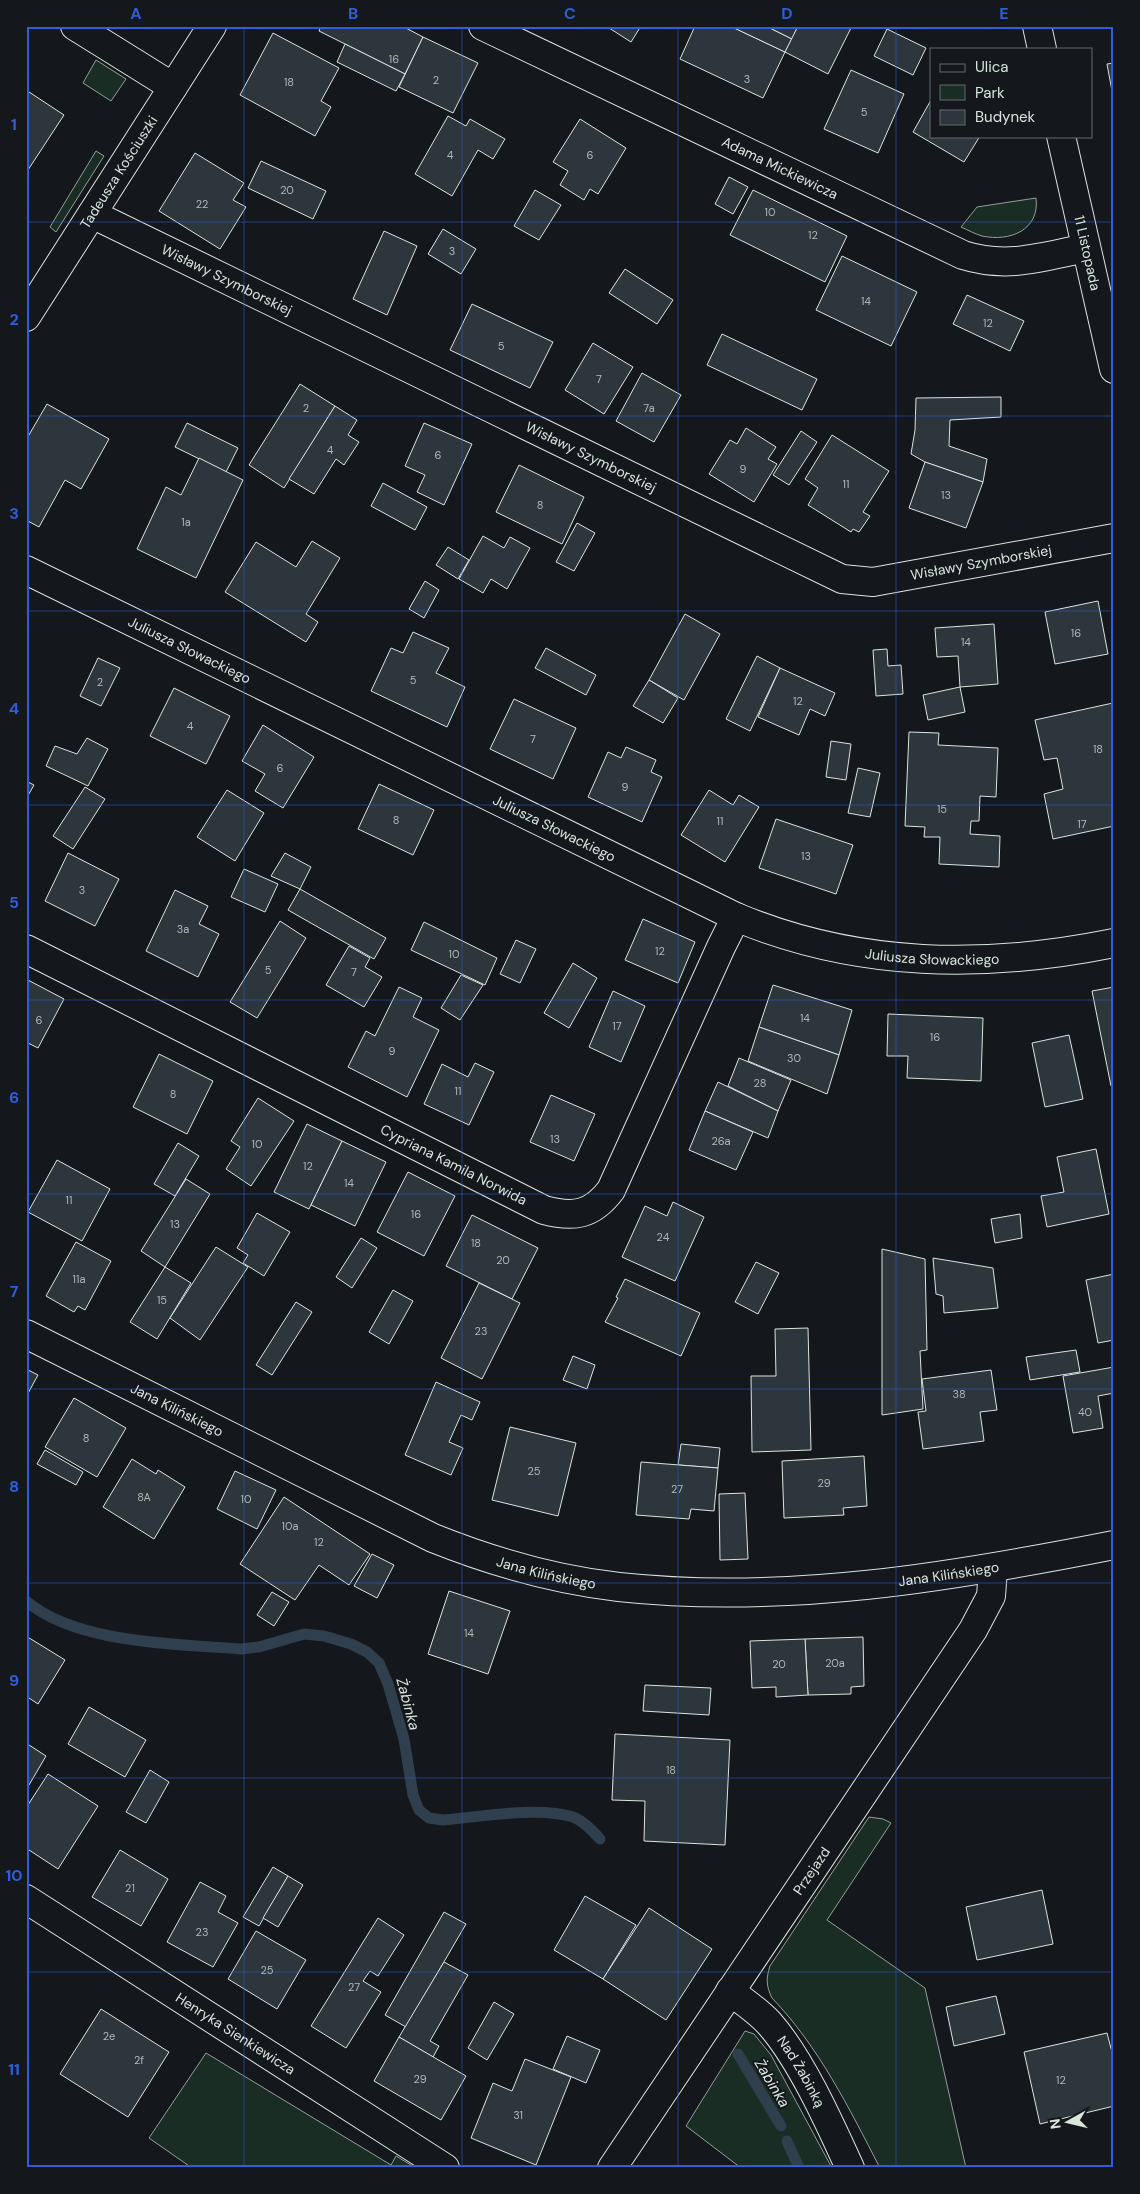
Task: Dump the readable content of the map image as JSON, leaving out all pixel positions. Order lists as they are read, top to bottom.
{
  "streets": {
    "street": [
      "Adama Mickiewicza",
      "Tadeusza Kościuszki",
      "11 Listopada",
      "Wisławy Szymborskiej",
      "Juliusza Słowackiego",
      "Cypriana Kamila Norwida",
      "Jana Kilińskiego",
      "Przejazd",
      "Henryka Sienkiewicza",
      "Nad Żabinką"
    ]
  },
  "crossings": [
    ["Adama Mickiewicza", "11 Listopada"],
    ["Tadeusza Kościuszki", "Wisławy Szymborskiej"],
    ["Juliusza Słowackiego", "Cypriana Kamila Norwida"],
    ["Jana Kilińskiego", "Przejazd"],
    ["Przejazd", "Nad Żabinką"]
  ],
  "water": ["Żabinka"],
  "house_numbers": [
    "16",
    "3",
    "2",
    "18",
    "5",
    "4",
    "6",
    "20",
    "22",
    "10",
    "12",
    "3",
    "14",
    "12",
    "5",
    "7",
    "2",
    "7a",
    "4",
    "6",
    "9",
    "11",
    "13",
    "8",
    "1a",
    "16",
    "14",
    "5",
    "2",
    "12",
    "4",
    "7",
    "18",
    "6",
    "9",
    "15",
    "8",
    "11",
    "17",
    "13",
    "3",
    "3a",
    "12",
    "10",
    "5",
    "7",
    "14",
    "6",
    "17",
    "16",
    "9",
    "30",
    "28",
    "11",
    "8",
    "13",
    "26a",
    "10",
    "12",
    "14",
    "11",
    "16",
    "13",
    "24",
    "18",
    "20",
    "11a",
    "15",
    "23",
    "38",
    "40",
    "8",
    "25",
    "29",
    "27",
    "8A",
    "10",
    "10a",
    "12",
    "14",
    "20a",
    "20",
    "18",
    "21",
    "23",
    "25",
    "27",
    "2e",
    "2f",
    "29",
    "12",
    "31"
  ],
  "legend": ["Ulica", "Park", "Budynek"],
  "north": "left",
  "grid": {
    "columns": [
      "A",
      "B",
      "C",
      "D",
      "E"
    ],
    "rows": [
      "1",
      "2",
      "3",
      "4",
      "5",
      "6",
      "7",
      "8",
      "9",
      "10",
      "11"
    ]
  }
}
